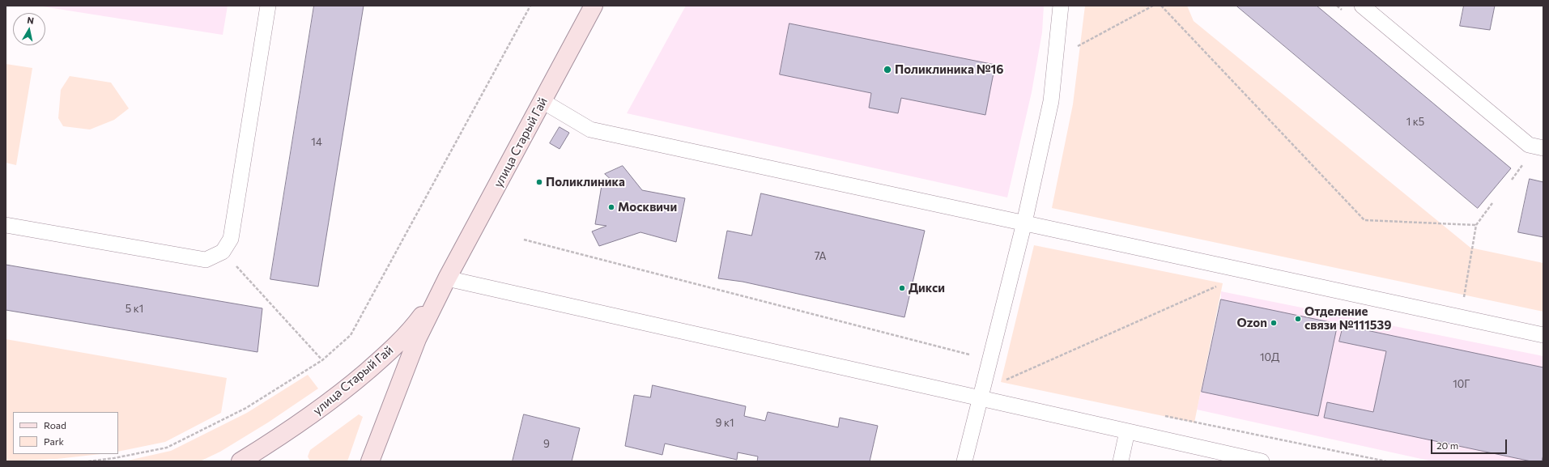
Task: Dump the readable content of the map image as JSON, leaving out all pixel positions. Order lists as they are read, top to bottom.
{
  "streets": {
    "street": ["улица Старый Гай"]
  },
  "places": [
    "Поликлиника №16",
    "Поликлиника",
    "Москвичи",
    "Дикси",
    "Отделение связи №111539",
    "Ozon"
  ],
  "house_numbers": [
    "1 к5",
    "14",
    "7А",
    "5 к1",
    "10Д",
    "10Г",
    "9 к1",
    "9"
  ],
  "legend": ["Road", "Park"],
  "scale_bar": "20 m",
  "north": "top"
}
